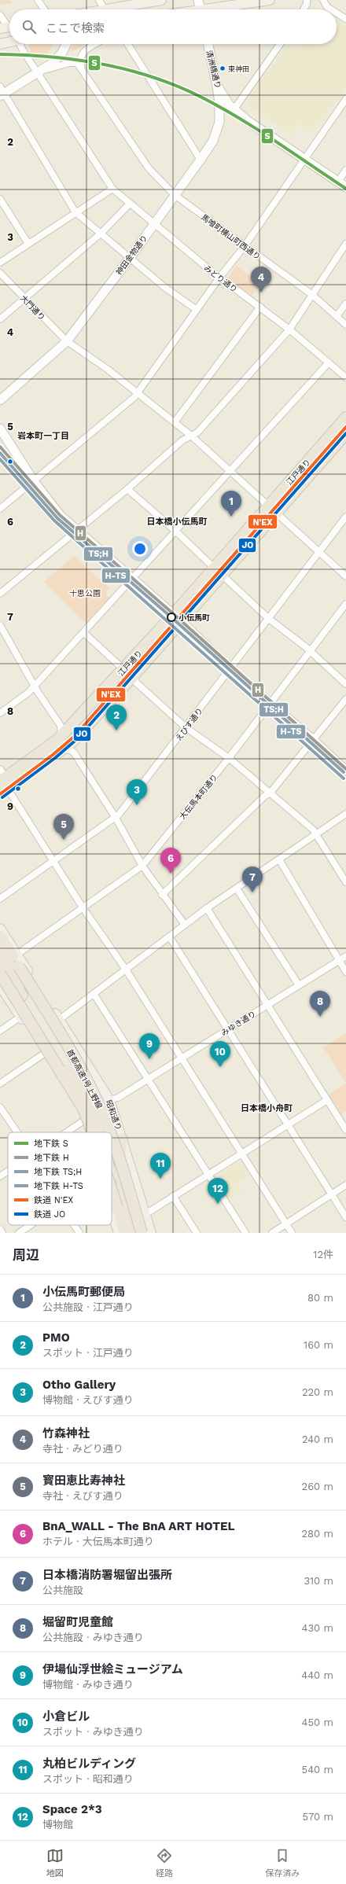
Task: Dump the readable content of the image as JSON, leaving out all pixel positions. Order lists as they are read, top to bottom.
{
  "streets": {
    "highway": ["江戸通り", "首都高速1号上野線"],
    "main road": ["昭和通り"],
    "street": [
      "清洲橋通り",
      "馬喰町横山町西通り",
      "神田金物通り",
      "みどり通り",
      "大門通り",
      "えびす通り",
      "大伝馬本町通り",
      "みゆき通り"
    ]
  },
  "crossings": [
    ["清洲橋通り", "神田金物通り"],
    ["馬喰町横山町西通り", "神田金物通り"],
    ["神田金物通り", "みどり通り"],
    ["神田金物通り", "大門通り"],
    ["大門通り", "江戸通り"],
    ["大門通り", "えびす通り"],
    ["大伝馬本町通り", "昭和通り"],
    ["みゆき通り", "昭和通り"]
  ],
  "districts": ["岩本町一丁目", "日本橋小伝馬町", "日本橋小舟町"],
  "parks": ["十思公園"],
  "places": ["東神田", "小伝馬町"],
  "lines": [
    "metro line S",
    "rail line N'EX",
    "rail line JO",
    "metro line H",
    "metro line TS;H",
    "metro line H-TS"
  ],
  "legend": [
    "地下鉄 S",
    "地下鉄 H",
    "地下鉄 TS;H",
    "地下鉄 H-TS",
    "鉄道 N'EX",
    "鉄道 JO"
  ],
  "page": {
    "search": "ここで検索",
    "pins": [
      "4",
      "1",
      "2",
      "3",
      "5",
      "6",
      "7",
      "8",
      "9",
      "10",
      "11",
      "12"
    ],
    "heading": ["周辺", "12件"],
    "list": [
      {
        "mark": "1",
        "name": "小伝馬町郵便局",
        "note": "公共施設 · 江戸通り",
        "value": "80 m"
      },
      {
        "mark": "2",
        "name": "PMO",
        "note": "スポット · 江戸通り",
        "value": "160 m"
      },
      {
        "mark": "3",
        "name": "Otho Gallery",
        "note": "博物館 · えびす通り",
        "value": "220 m"
      },
      {
        "mark": "4",
        "name": "竹森神社",
        "note": "寺社 · みどり通り",
        "value": "240 m"
      },
      {
        "mark": "5",
        "name": "寳田恵比寿神社",
        "note": "寺社 · えびす通り",
        "value": "260 m"
      },
      {
        "mark": "6",
        "name": "BnA_WALL - The BnA ART HOTEL",
        "note": "ホテル · 大伝馬本町通り",
        "value": "280 m"
      },
      {
        "mark": "7",
        "name": "日本橋消防署堀留出張所",
        "note": "公共施設",
        "value": "310 m"
      },
      {
        "mark": "8",
        "name": "堀留町児童館",
        "note": "公共施設 · みゆき通り",
        "value": "430 m"
      },
      {
        "mark": "9",
        "name": "伊場仙浮世絵ミュージアム",
        "note": "博物館 · みゆき通り",
        "value": "440 m"
      },
      {
        "mark": "10",
        "name": "小倉ビル",
        "note": "スポット · みゆき通り",
        "value": "450 m"
      },
      {
        "mark": "11",
        "name": "丸柏ビルディング",
        "note": "スポット · 昭和通り",
        "value": "540 m"
      },
      {
        "mark": "12",
        "name": "Space 2*3",
        "note": "博物館",
        "value": "570 m"
      }
    ],
    "nav": ["地図", "経路", "保存済み"]
  },
  "grid": {
    "rows": [
      "2",
      "3",
      "4",
      "5",
      "6",
      "7",
      "8",
      "9"
    ]
  }
}
